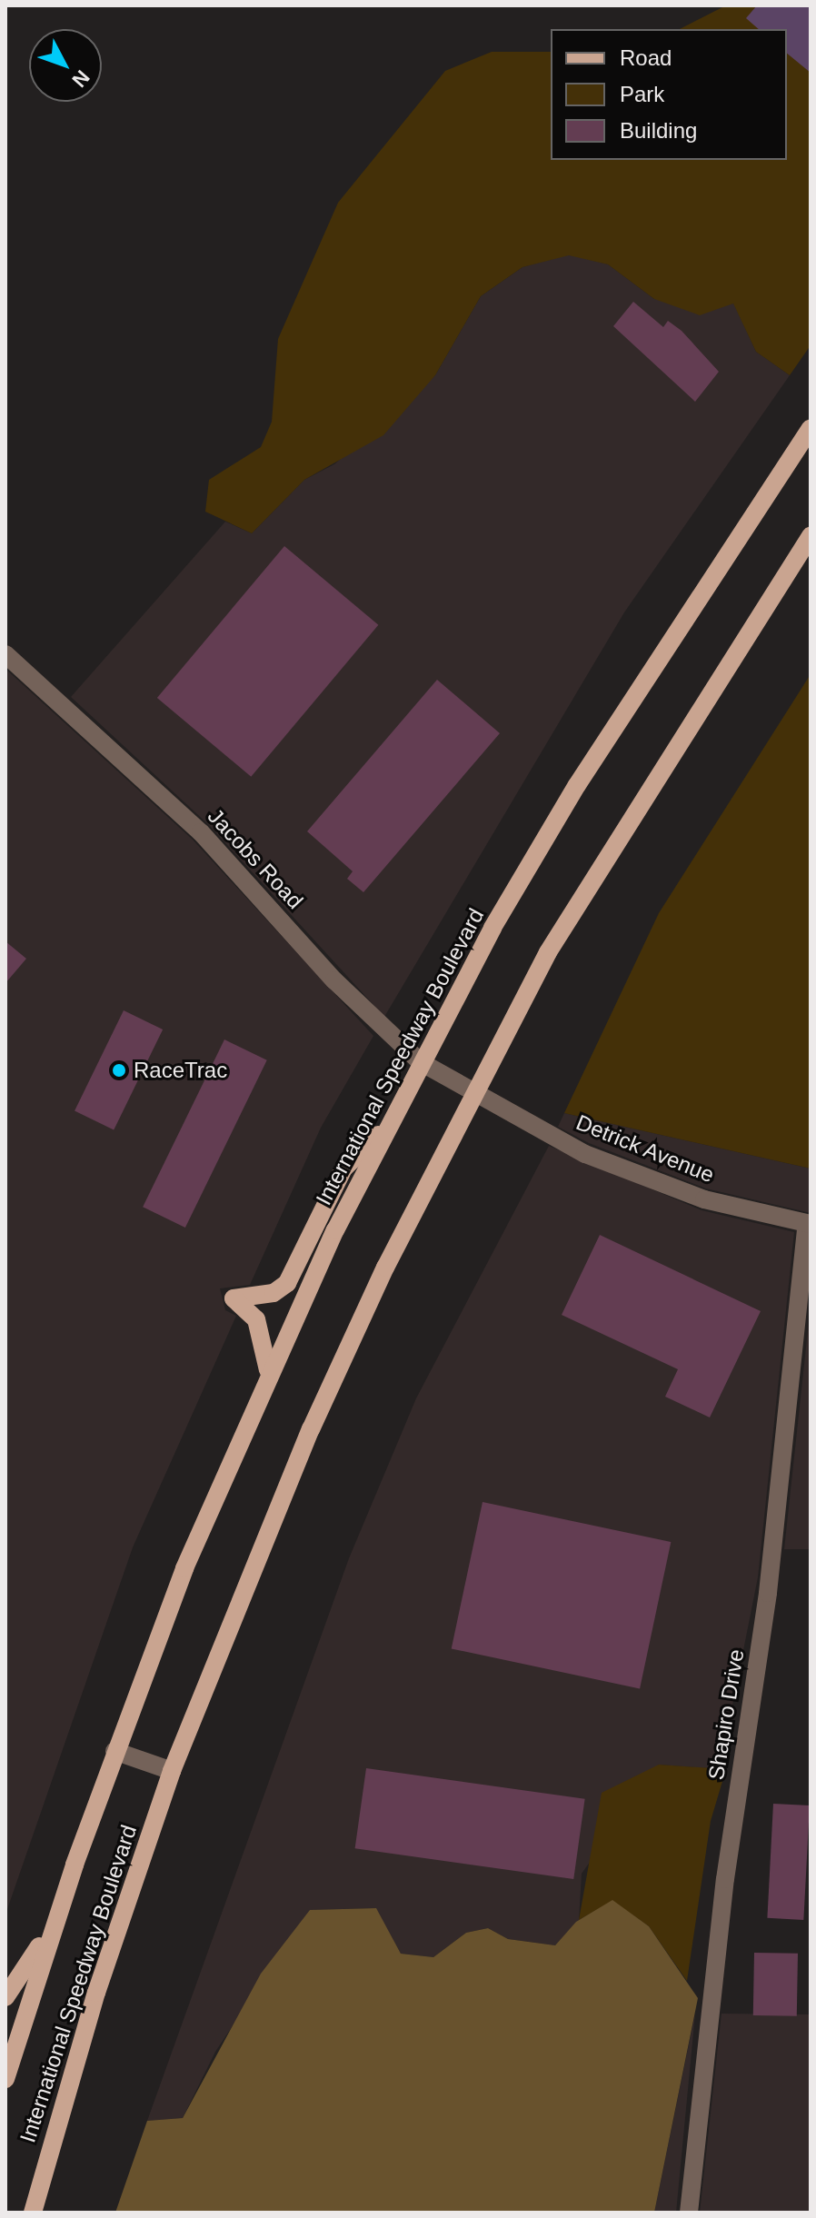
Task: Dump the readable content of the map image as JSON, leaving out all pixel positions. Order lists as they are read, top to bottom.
{
  "streets": {
    "main road": ["International Speedway Boulevard"],
    "street": ["Jacobs Road", "Detrick Avenue", "Shapiro Drive"]
  },
  "crossings": [
    ["Jacobs Road", "International Speedway Boulevard"],
    ["Jacobs Road", "Detrick Avenue"],
    ["International Speedway Boulevard", "Detrick Avenue"],
    ["Detrick Avenue", "Shapiro Drive"]
  ],
  "places": ["RaceTrac"],
  "legend": ["Road", "Park", "Building"],
  "north": "bottom right"
}
